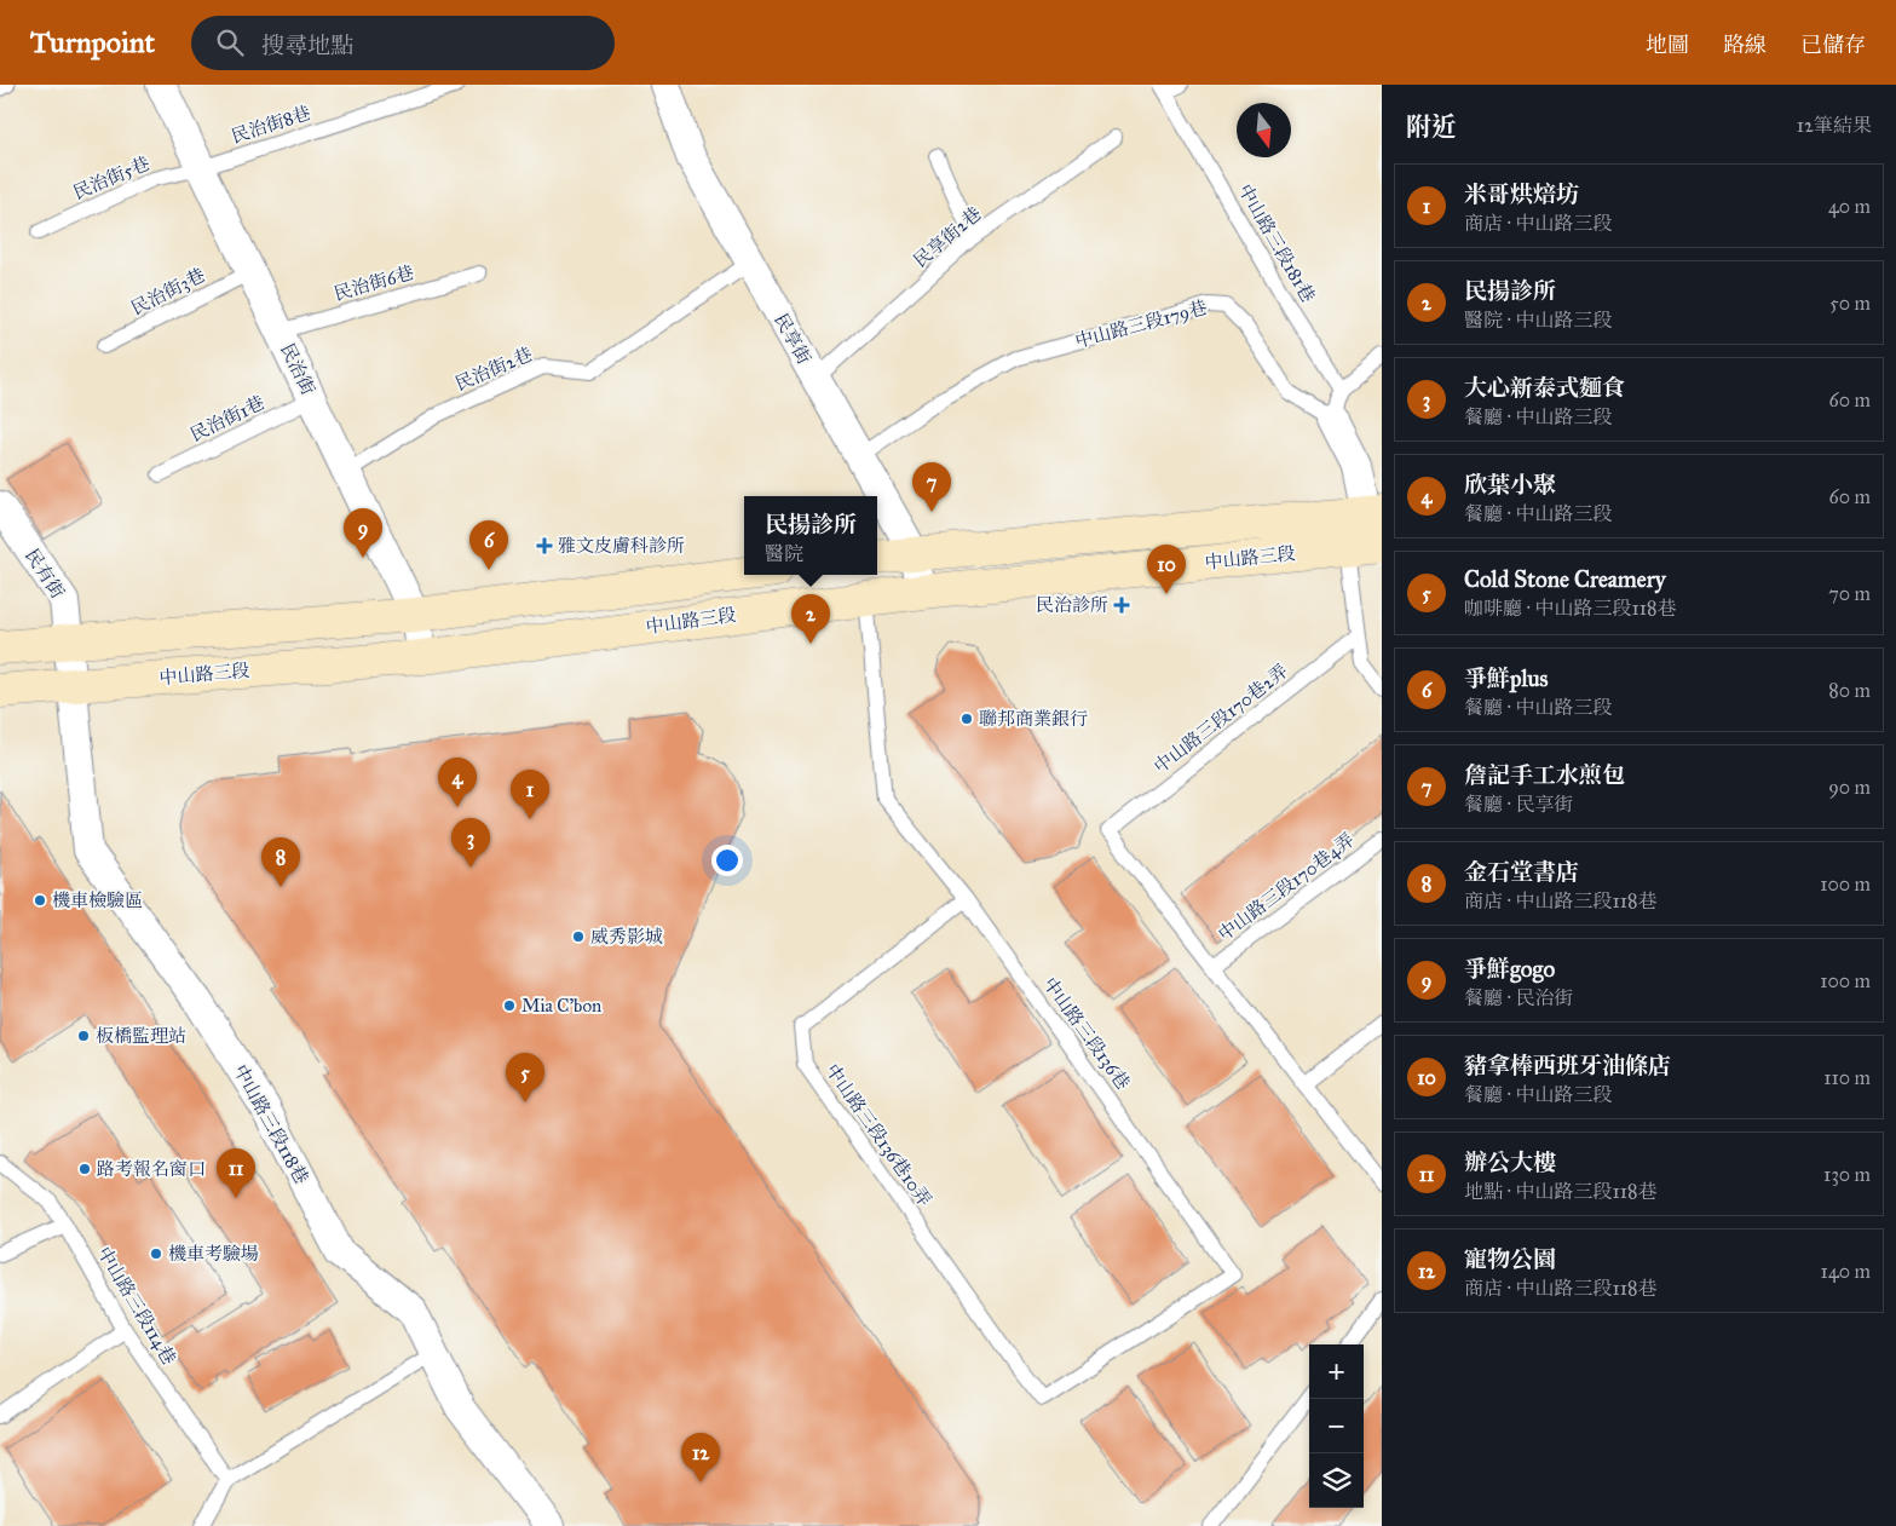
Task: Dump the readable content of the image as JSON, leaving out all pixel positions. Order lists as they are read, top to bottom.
{
  "streets": {
    "main road": ["中山路三段"],
    "street": [
      "民享街",
      "民治街",
      "民有街",
      "中山路三段118巷"
    ],
    "lane": [
      "民治街8巷",
      "民治街5巷",
      "民享街2巷",
      "中山路三段181巷",
      "民治街6巷",
      "民治街3巷",
      "中山路三段179巷",
      "民治街2巷",
      "民治街1巷",
      "中山路三段170巷2弄",
      "中山路三段170巷4弄",
      "中山路三段136巷",
      "中山路三段136巷10弄",
      "中山路三段114巷"
    ]
  },
  "crossings": [
    ["民治街8巷", "民治街5巷"],
    ["民治街8巷", "民治街"],
    ["民治街5巷", "民治街"],
    ["民享街2巷", "民享街"],
    ["民治街6巷", "民治街"],
    ["民治街3巷", "民治街"],
    ["中山路三段179巷", "民享街"],
    ["民享街", "民治街2巷"],
    ["民享街", "中山路三段"],
    ["民治街", "民治街2巷"],
    ["民治街", "民治街1巷"],
    ["民治街", "中山路三段"],
    ["中山路三段", "民有街"],
    ["中山路三段", "中山路三段136巷"],
    ["中山路三段", "中山路三段118巷"],
    ["民有街", "中山路三段118巷"],
    ["中山路三段170巷2弄", "中山路三段170巷4弄"],
    ["中山路三段136巷", "中山路三段136巷10弄"]
  ],
  "places": {
    "health": ["雅文皮膚科診所", "民治診所"],
    "other": [
      "聯邦商業銀行",
      "機車檢驗區",
      "威秀影城",
      "Mia C'bon",
      "板橋監理站",
      "路考報名窗口",
      "機車考驗場"
    ]
  },
  "north": "bottom",
  "page": {
    "header": "Turnpoint",
    "search": "搜尋地點",
    "nav": ["地圖", "路線", "已儲存"],
    "heading": ["附近", "12筆結果"],
    "list": [
      {
        "mark": "1",
        "name": "米哥烘焙坊",
        "note": "商店 · 中山路三段",
        "value": "40 m"
      },
      {
        "mark": "2",
        "name": "民揚診所",
        "note": "醫院 · 中山路三段",
        "value": "50 m"
      },
      {
        "mark": "3",
        "name": "大心新泰式麵食",
        "note": "餐廳 · 中山路三段",
        "value": "60 m"
      },
      {
        "mark": "4",
        "name": "欣葉小聚",
        "note": "餐廳 · 中山路三段",
        "value": "60 m"
      },
      {
        "mark": "5",
        "name": "Cold Stone Creamery",
        "note": "咖啡廳 · 中山路三段118巷",
        "value": "70 m"
      },
      {
        "mark": "6",
        "name": "爭鮮plus",
        "note": "餐廳 · 中山路三段",
        "value": "80 m"
      },
      {
        "mark": "7",
        "name": "詹記手工水煎包",
        "note": "餐廳 · 民享街",
        "value": "90 m"
      },
      {
        "mark": "8",
        "name": "金石堂書店",
        "note": "商店 · 中山路三段118巷",
        "value": "100 m"
      },
      {
        "mark": "9",
        "name": "爭鮮gogo",
        "note": "餐廳 · 民治街",
        "value": "100 m"
      },
      {
        "mark": "10",
        "name": "豬拿棒西班牙油條店",
        "note": "餐廳 · 中山路三段",
        "value": "110 m"
      },
      {
        "mark": "11",
        "name": "辦公大樓",
        "note": "地點 · 中山路三段118巷",
        "value": "130 m"
      },
      {
        "mark": "12",
        "name": "寵物公園",
        "note": "商店 · 中山路三段118巷",
        "value": "140 m"
      }
    ],
    "pins": [
      "7",
      "9",
      "6",
      "10",
      "2",
      "4",
      "1",
      "3",
      "8",
      "5",
      "11",
      "12"
    ],
    "popup": ["民揚診所", "醫院"],
    "map_buttons": ["+", "−"]
  }
}
